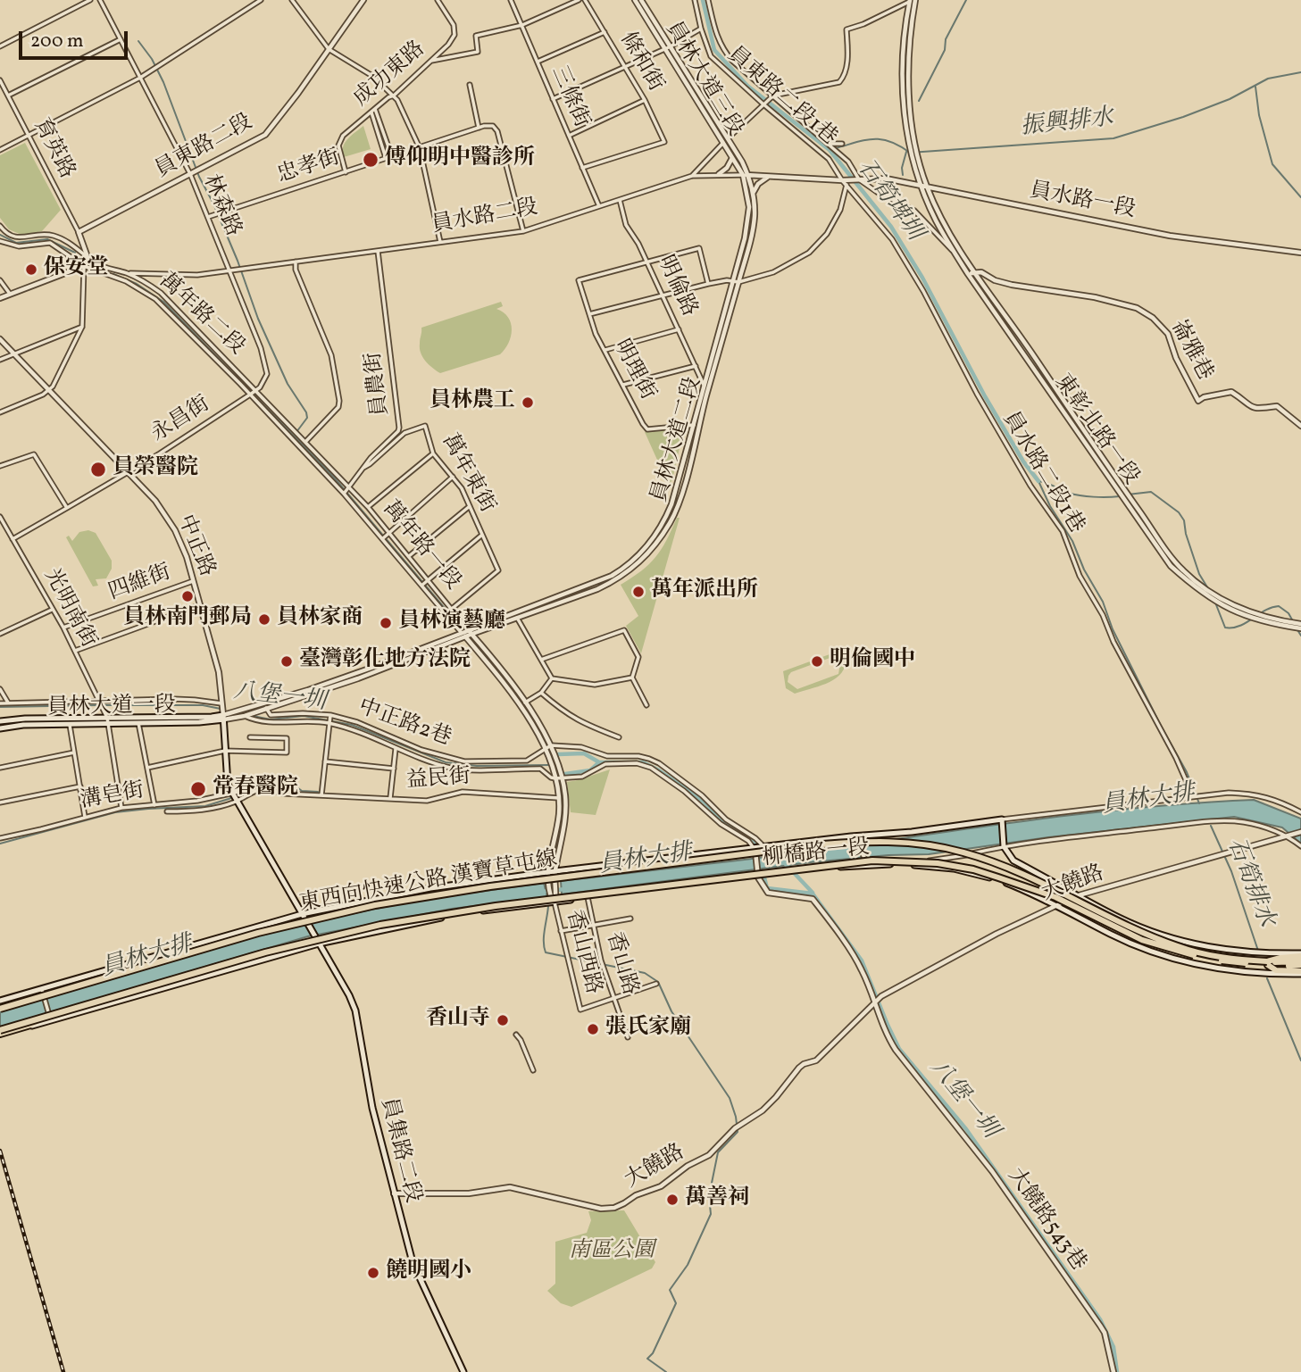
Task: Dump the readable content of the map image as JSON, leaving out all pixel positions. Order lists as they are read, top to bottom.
{
  "streets": {
    "highway": ["東西向快速公路 漢寶草屯線"],
    "main road": ["員林大道一段", "柳橋路一段", "員集路二段"],
    "street": [
      "條和街",
      "成功東路",
      "員林大道三段",
      "三條街",
      "員東路二段1巷",
      "員東路二段",
      "育英路",
      "忠孝街",
      "員水路一段",
      "林森路",
      "員水路二段",
      "明倫路",
      "萬年路二段",
      "崙雅巷",
      "明理街",
      "員農街",
      "永昌街",
      "東彰北路一段",
      "員林大道二段",
      "員水路二段1巷",
      "萬年東街",
      "中正路",
      "萬年路一段",
      "四維街",
      "光明南街",
      "中正路2巷",
      "益民街",
      "溝皂街",
      "大饒路",
      "香山西路",
      "香山路",
      "大饒路543巷"
    ]
  },
  "crossings": [
    ["條和街", "三條街"],
    ["成功東路", "忠孝街"],
    ["員林大道三段", "員水路二段"],
    ["員林大道三段", "員林大道二段"],
    ["三條街", "員水路二段"],
    ["員東路二段1巷", "員水路二段"],
    ["員東路二段1巷", "員水路二段1巷"],
    ["員東路二段", "育英路"],
    ["員東路二段", "林森路"],
    ["忠孝街", "林森路"],
    ["員水路一段", "員水路二段"],
    ["員水路一段", "東彰北路一段"],
    ["林森路", "員水路二段"],
    ["林森路", "萬年路二段"],
    ["林森路", "萬年路一段"],
    ["員水路二段", "明倫路"],
    ["員水路二段", "萬年路二段"],
    ["員水路二段", "員農街"],
    ["員水路二段", "員林大道二段"],
    ["員水路二段", "員水路二段1巷"],
    ["明倫路", "明理街"],
    ["明倫路", "員林大道二段"],
    ["萬年路二段", "永昌街"],
    ["萬年路二段", "萬年路一段"],
    ["崙雅巷", "東彰北路一段"],
    ["明理街", "員林大道二段"],
    ["員農街", "萬年東街"],
    ["員農街", "萬年路一段"],
    ["永昌街", "中正路"],
    ["永昌街", "萬年路一段"],
    ["永昌街", "光明南街"],
    ["員林大道二段", "中正路"],
    ["員林大道二段", "萬年路一段"],
    ["員林大道二段", "員林大道一段"],
    ["員林大道二段", "中正路2巷"],
    ["萬年東街", "萬年路一段"],
    ["中正路", "四維街"],
    ["中正路", "員林大道一段"],
    ["萬年路一段", "中正路2巷"],
    ["萬年路一段", "益民街"],
    ["萬年路一段", "柳橋路一段"],
    ["萬年路一段", "香山西路"],
    ["四維街", "光明南街"],
    ["光明南街", "員林大道一段"],
    ["益民街", "溝皂街"],
    ["柳橋路一段", "東西向快速公路 漢寶草屯線"],
    ["柳橋路一段", "大饒路"],
    ["柳橋路一段", "香山西路"],
    ["柳橋路一段", "香山路"],
    ["柳橋路一段", "員集路二段"],
    ["柳橋路一段", "大饒路543巷"],
    ["大饒路", "員集路二段"],
    ["大饒路", "大饒路543巷"],
    ["香山西路", "香山路"]
  ],
  "water": [
    "振興排水",
    "石筍埤圳",
    "八堡一圳",
    "員林大排",
    "石筍排水"
  ],
  "parks": ["南區公園"],
  "places": [
    "傅仰明中醫診所",
    "保安堂",
    "員林農工",
    "員榮醫院",
    "萬年派出所",
    "員林南門郵局",
    "員林家商",
    "員林演藝廳",
    "臺灣彰化地方法院",
    "明倫國中",
    "常春醫院",
    "香山寺",
    "張氏家廟",
    "萬善祠",
    "饒明國小"
  ],
  "scale_bar": "200 m"
}
